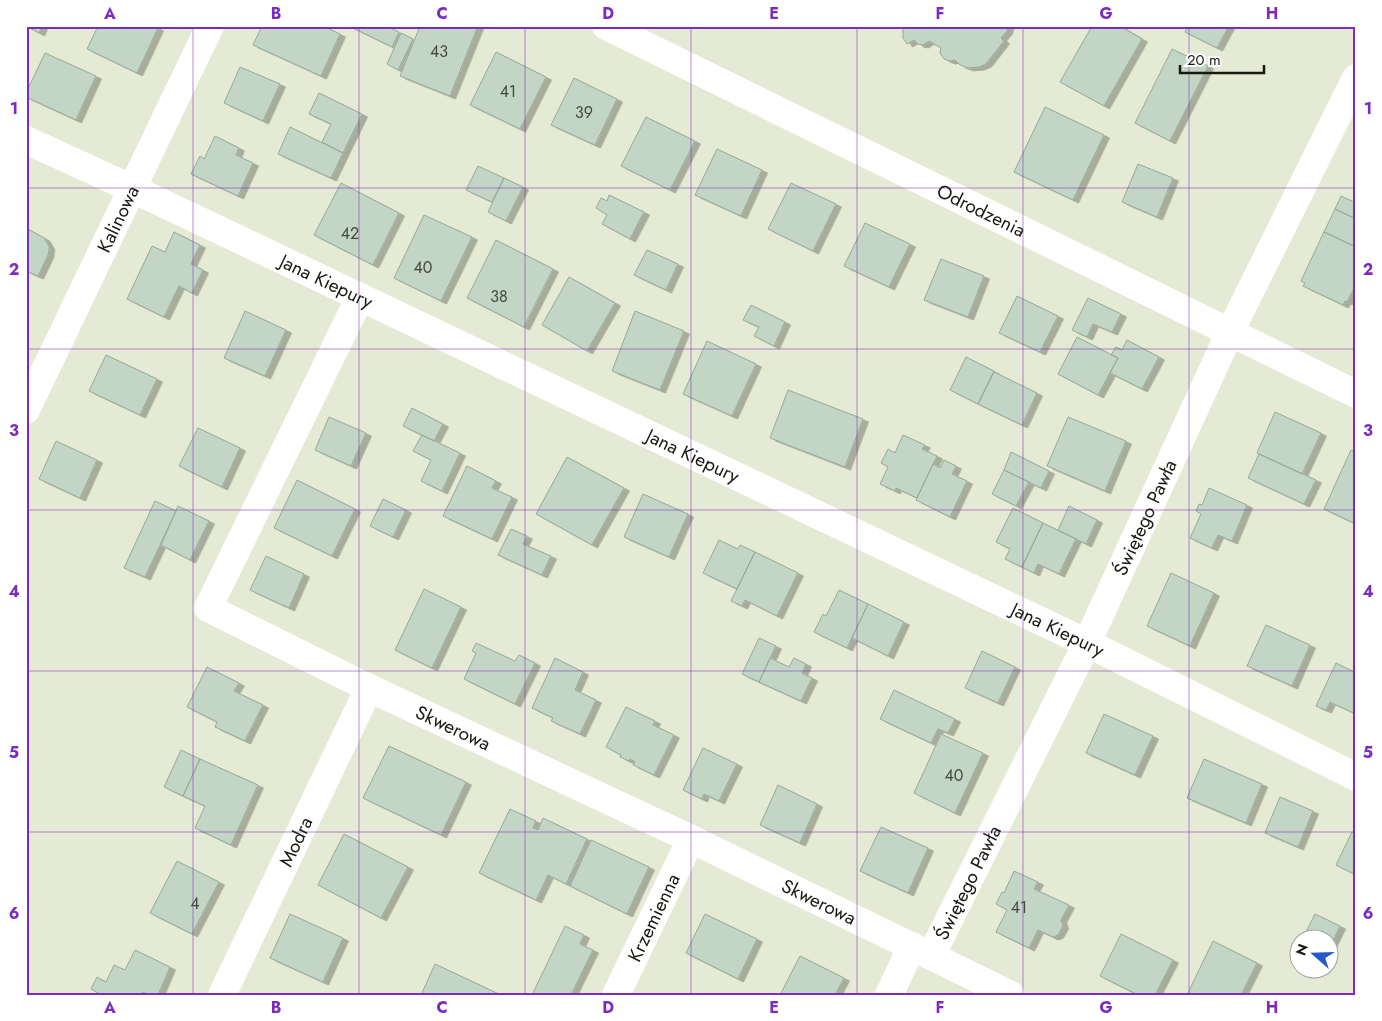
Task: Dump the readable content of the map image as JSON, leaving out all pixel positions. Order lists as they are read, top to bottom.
{
  "streets": {
    "street": [
      "Odrodzenia",
      "Kalinowa",
      "Jana Kiepury",
      "Świętego Pawła",
      "Skwerowa",
      "Modra",
      "Krzemienna"
    ]
  },
  "crossings": [
    ["Odrodzenia", "Świętego Pawła"],
    ["Kalinowa", "Jana Kiepury"],
    ["Jana Kiepury", "Świętego Pawła"],
    ["Jana Kiepury", "Skwerowa"],
    ["Świętego Pawła", "Skwerowa"],
    ["Skwerowa", "Modra"],
    ["Skwerowa", "Krzemienna"]
  ],
  "house_numbers": [
    "43",
    "41",
    "39",
    "42",
    "40",
    "38",
    "40",
    "4",
    "41"
  ],
  "scale_bar": "20 m",
  "north": "left",
  "grid": {
    "columns": [
      "A",
      "B",
      "C",
      "D",
      "E",
      "F",
      "G",
      "H"
    ],
    "rows": [
      "1",
      "2",
      "3",
      "4",
      "5",
      "6"
    ]
  }
}
